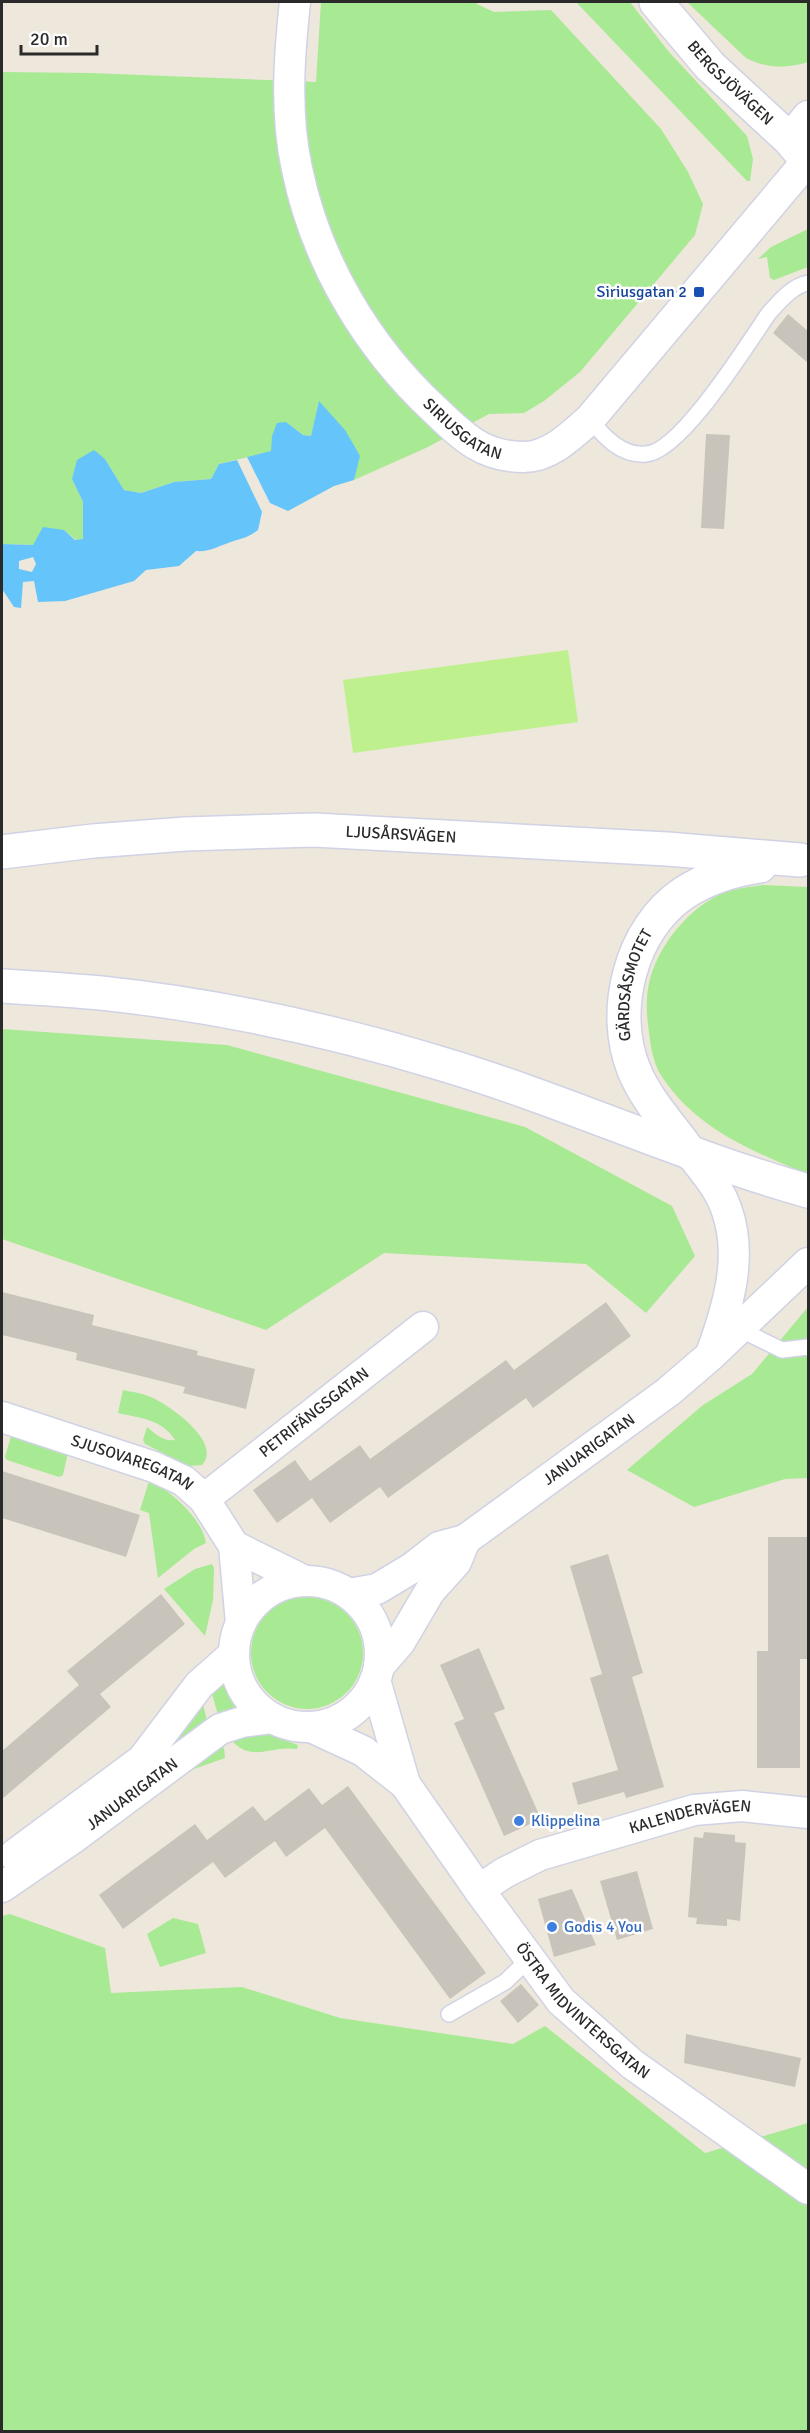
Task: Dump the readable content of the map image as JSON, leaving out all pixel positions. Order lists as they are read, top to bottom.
{
  "streets": {
    "main road": ["BERGSJÖVÄGEN", "LJUSÅRSVÄGEN", "GÄRDSÅSMOTET"],
    "street": [
      "SIRIUSGATAN",
      "PETRIFÄNGSGATAN",
      "JANUARIGATAN",
      "SJUSOVAREGATAN",
      "KALENDERVÄGEN",
      "ÖSTRA MIDVINTERSGATAN"
    ]
  },
  "crossings": [
    ["BERGSJÖVÄGEN", "SIRIUSGATAN"],
    ["LJUSÅRSVÄGEN", "GÄRDSÅSMOTET"],
    ["PETRIFÄNGSGATAN", "SJUSOVAREGATAN"],
    ["JANUARIGATAN", "SJUSOVAREGATAN"],
    ["JANUARIGATAN", "ÖSTRA MIDVINTERSGATAN"],
    ["SJUSOVAREGATAN", "ÖSTRA MIDVINTERSGATAN"],
    ["KALENDERVÄGEN", "ÖSTRA MIDVINTERSGATAN"]
  ],
  "places": {
    "transit": ["Siriusgatan 2"],
    "other": ["Klippelina", "Godis 4 You"]
  },
  "scale_bar": "20 m"
}
